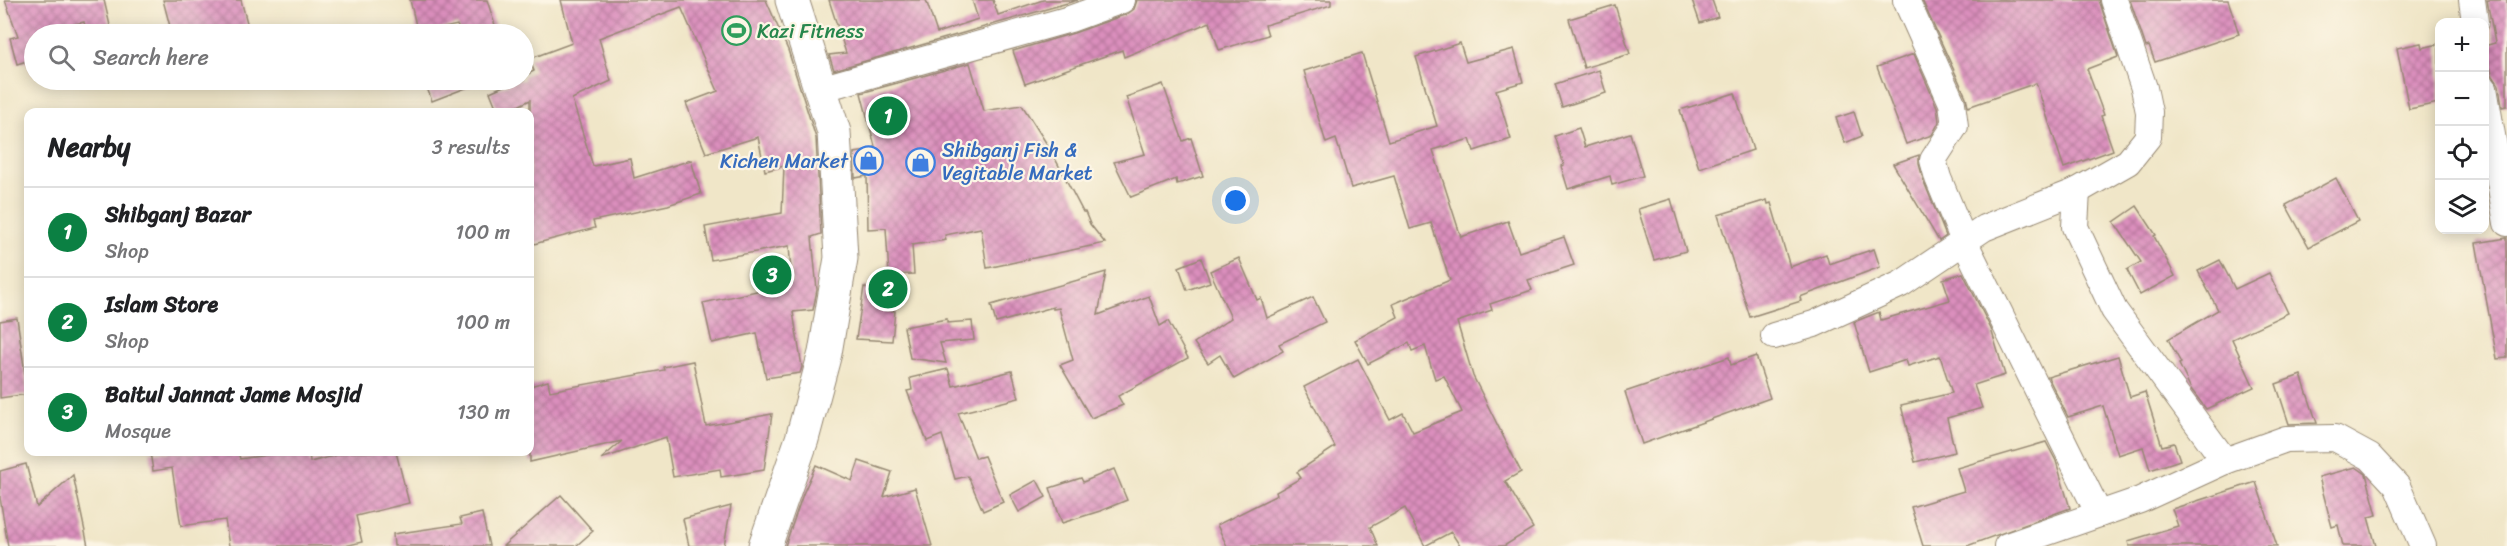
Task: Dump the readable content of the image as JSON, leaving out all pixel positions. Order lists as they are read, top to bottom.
{
  "places": {
    "sports": ["Kazi Fitness"],
    "shop": ["Kichen Market", "Shibganj Fish & Vegitable Market"]
  },
  "page": {
    "map_buttons": ["+", "−"],
    "search": "Search here",
    "pins": ["1", "3", "2"],
    "heading": ["Nearby", "3 results"],
    "list": [
      {
        "mark": "1",
        "name": "Shibganj Bazar",
        "note": "Shop",
        "value": "100 m"
      },
      {
        "mark": "2",
        "name": "Islam Store",
        "note": "Shop",
        "value": "100 m"
      },
      {
        "mark": "3",
        "name": "Baitul Jannat Jame Mosjid",
        "note": "Mosque",
        "value": "130 m"
      }
    ]
  }
}
